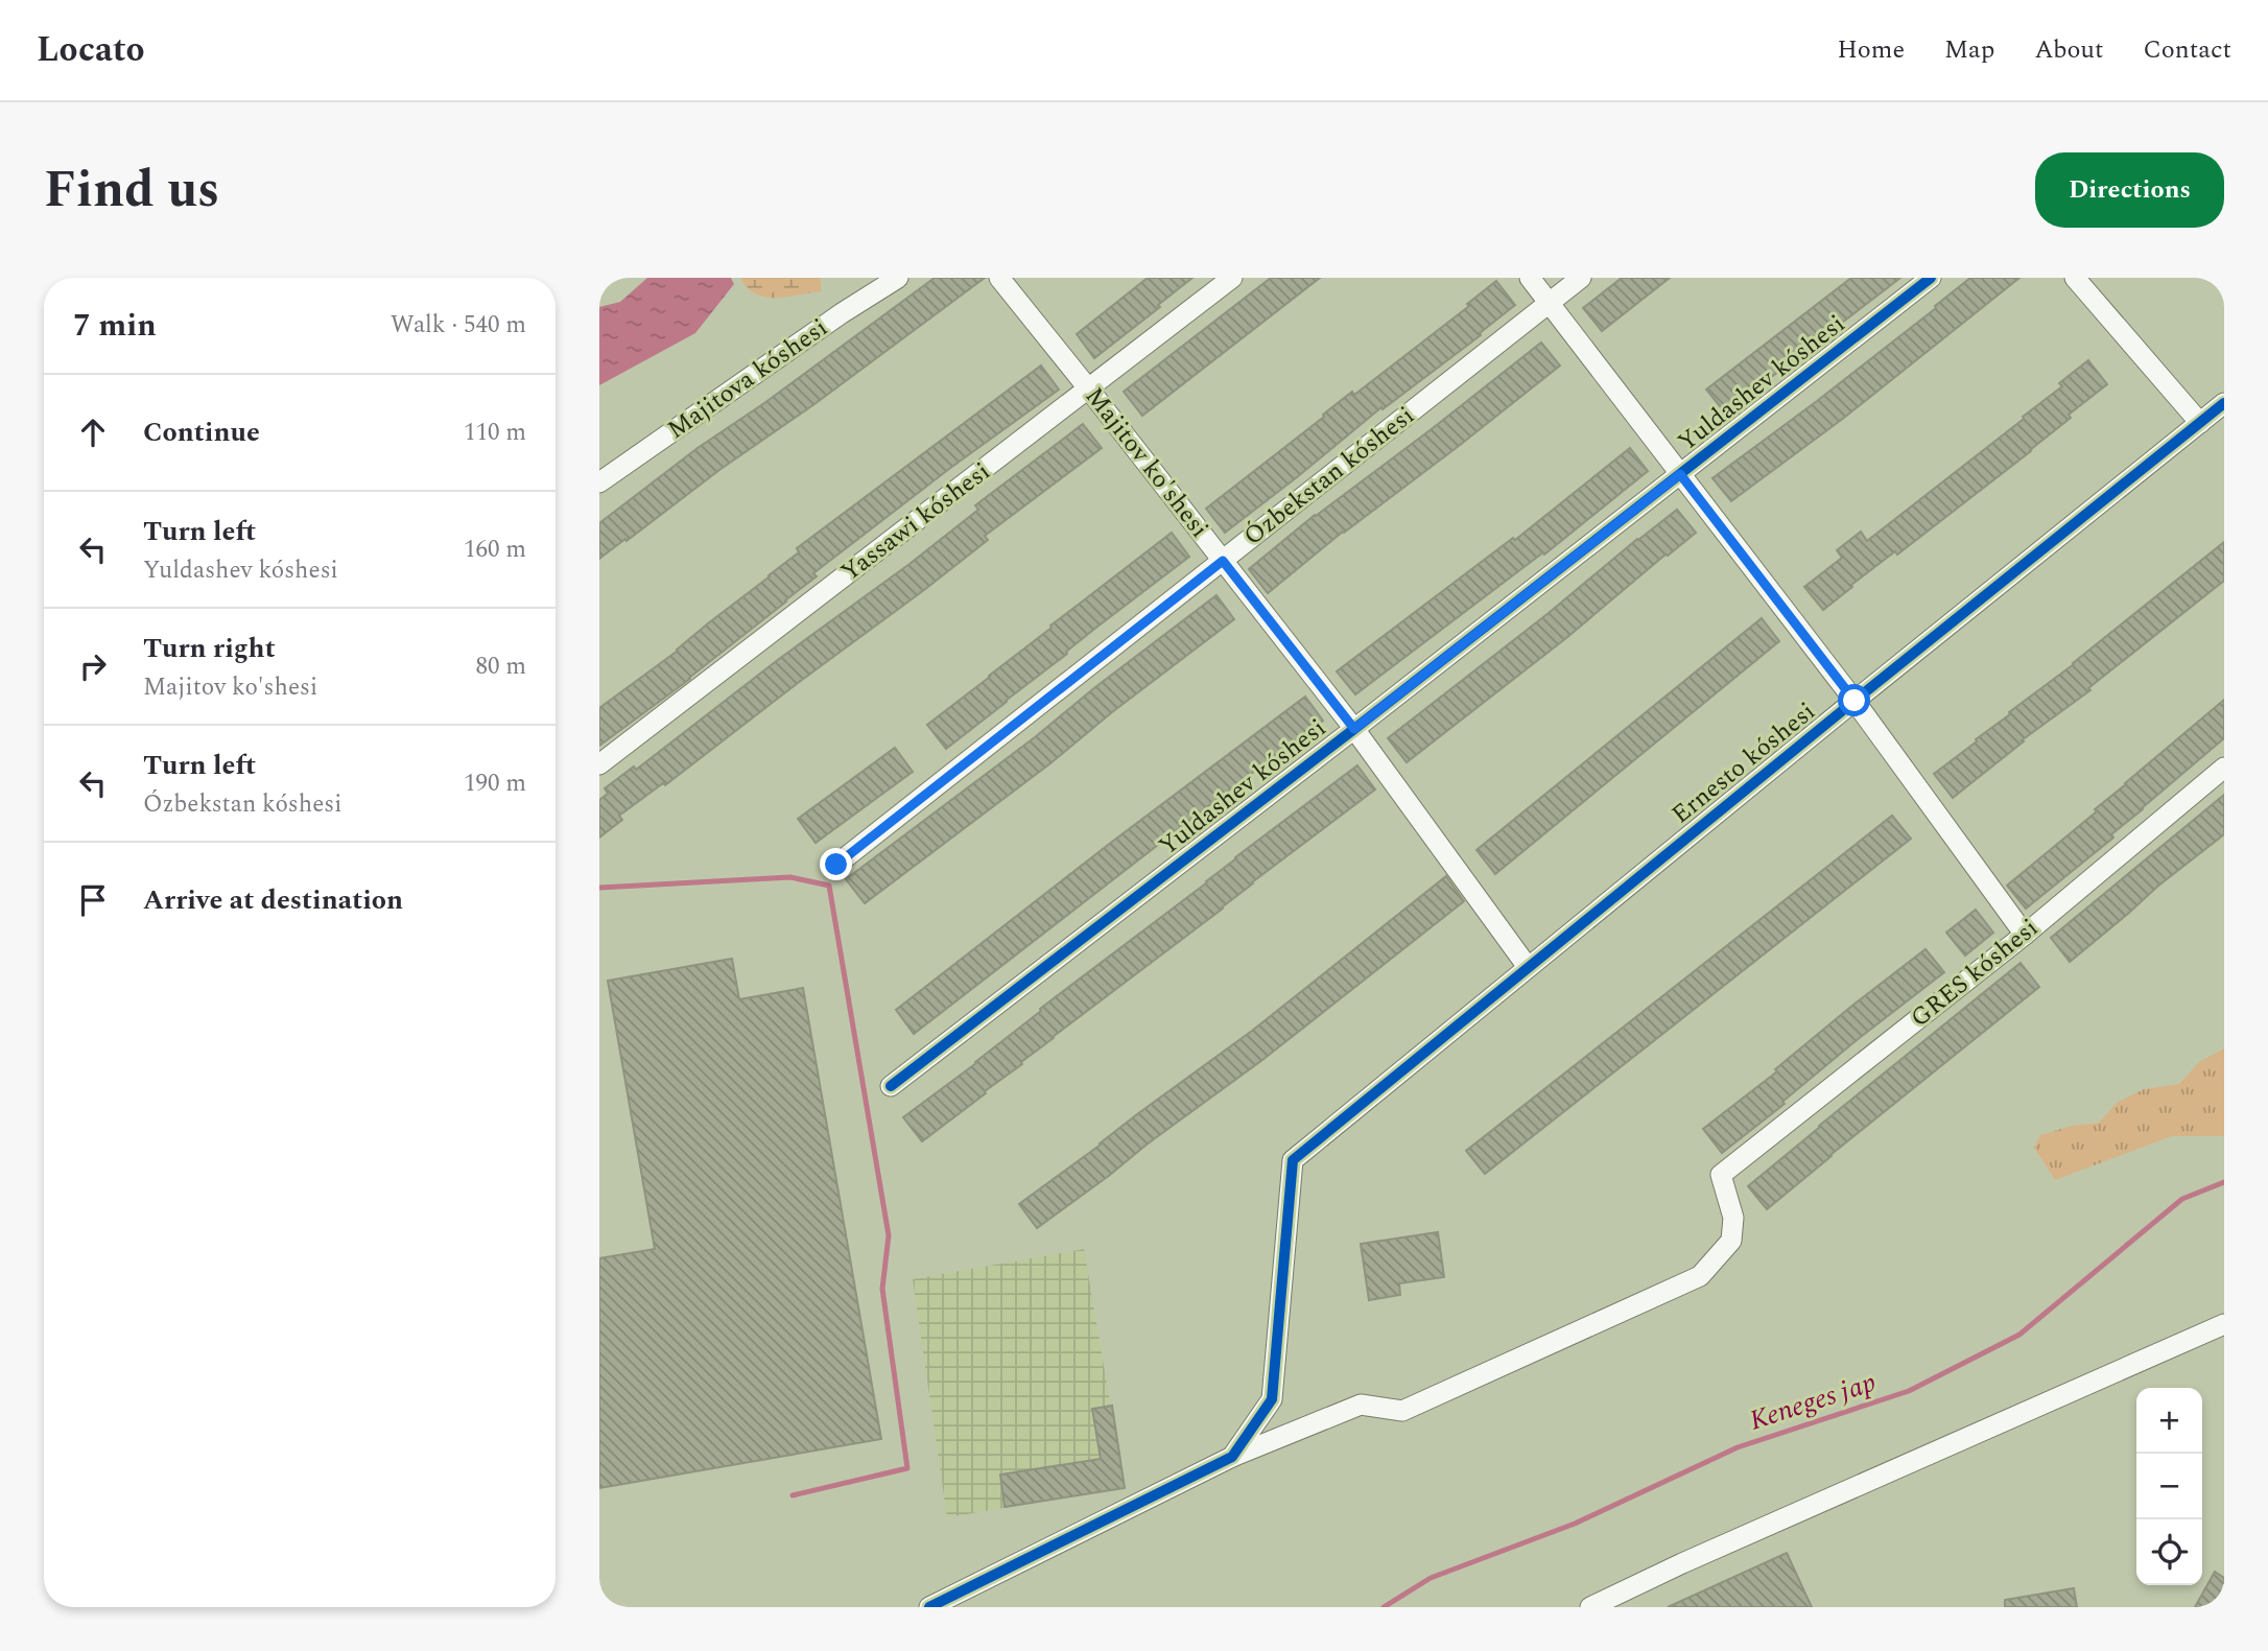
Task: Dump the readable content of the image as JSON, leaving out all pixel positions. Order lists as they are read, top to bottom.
{
  "streets": {
    "street": [
      "Majitova kóshesi",
      "Yuldashev kóshesi",
      "Majitov ko'shesi",
      "Ózbekstan kóshesi",
      "Yassawi kóshesi",
      "Ernesto kóshesi",
      "GRES kóshesi"
    ]
  },
  "crossings": [
    ["Yuldashev kóshesi", "Majitov ko'shesi"],
    ["Majitov ko'shesi", "Ózbekstan kóshesi"],
    ["Majitov ko'shesi", "Yassawi kóshesi"],
    ["Majitov ko'shesi", "Ernesto kóshesi"],
    ["Ernesto kóshesi", "GRES kóshesi"]
  ],
  "water": ["Keneges jap"],
  "page": {
    "header": "Locato",
    "nav": [
      "Home",
      "Map",
      "About",
      "Contact"
    ],
    "title": "Find us",
    "buttons": "Directions",
    "heading": ["7 min", "Walk · 540 m"],
    "list": [
      ["Continue", "110 m"],
      ["Turn left", "Yuldashev kóshesi", "160 m"],
      ["Turn right", "Majitov ko'shesi", "80 m"],
      ["Turn left", "Ózbekstan kóshesi", "190 m"],
      "Arrive at destination"
    ],
    "map_buttons": ["+", "−"]
  }
}
